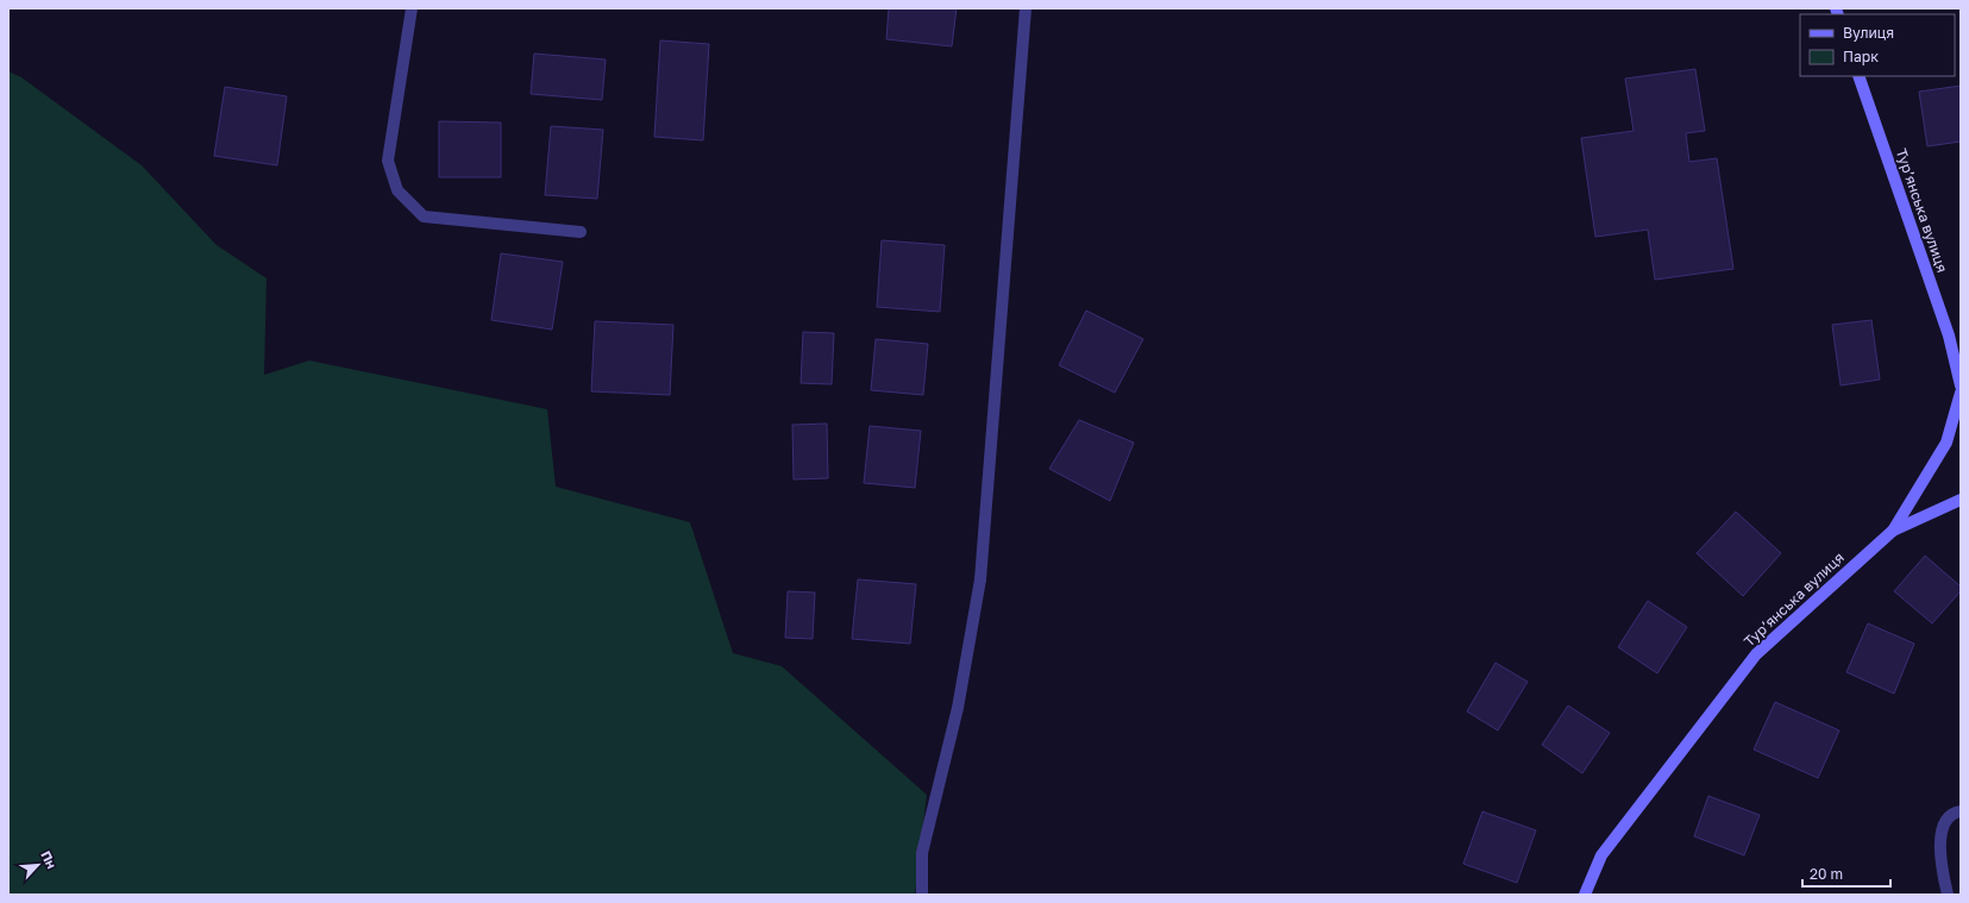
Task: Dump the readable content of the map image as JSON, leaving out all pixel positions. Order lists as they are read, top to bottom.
{
  "streets": {
    "street": ["Турʼянська вулиця"]
  },
  "legend": ["Вулиця", "Парк"],
  "scale_bar": "20 m",
  "north": "top right"
}
